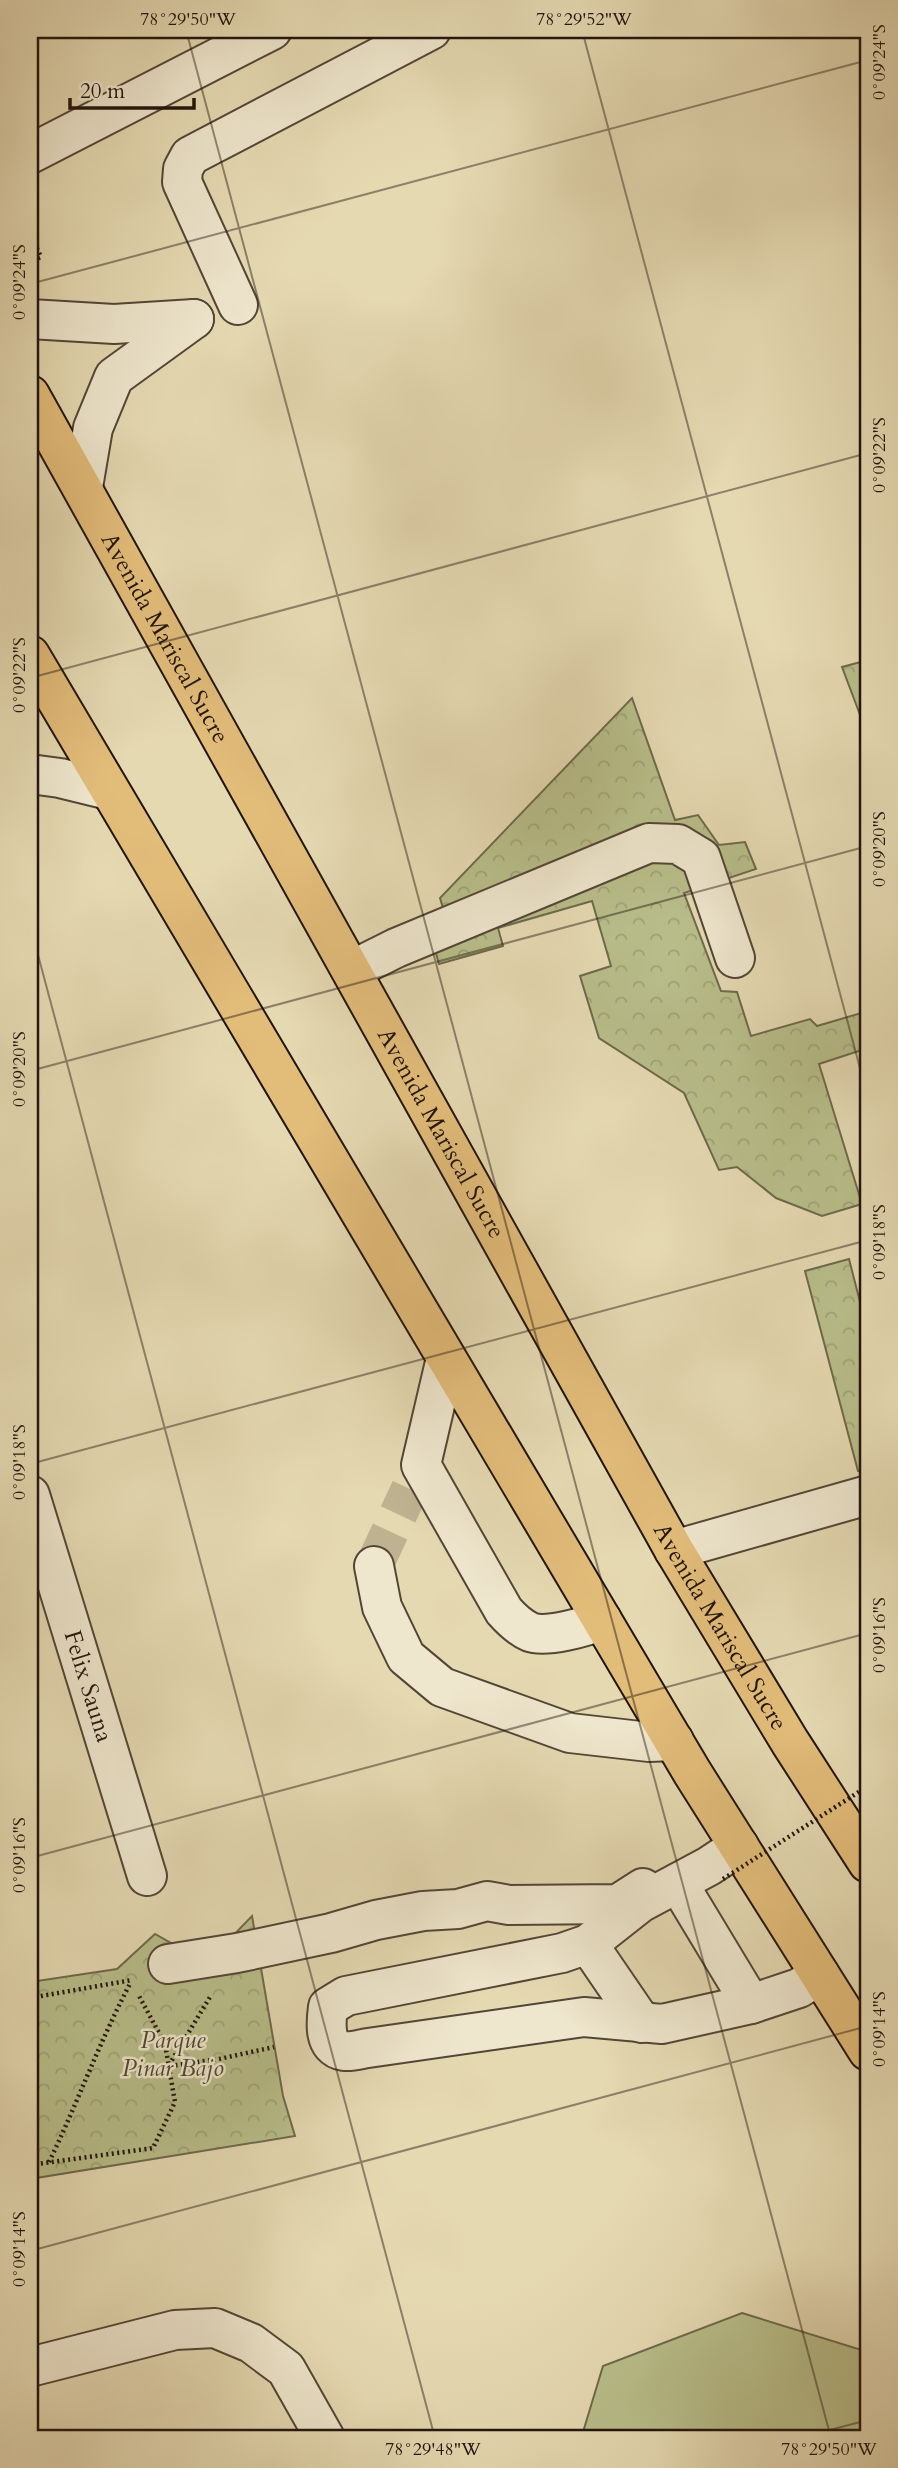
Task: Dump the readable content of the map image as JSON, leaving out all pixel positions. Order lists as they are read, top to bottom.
{
  "streets": {
    "main road": ["Avenida Mariscal Sucre"],
    "street": ["Felix Sauna"]
  },
  "parks": ["Parque Pinar Bajo"],
  "scale_bar": "20 m",
  "coordinates": [
    "78°29'50\"W",
    "78°29'52\"W",
    "0°09'24\"S",
    "0°09'22\"S",
    "0°09'20\"S",
    "0°09'18\"S",
    "0°09'16\"S",
    "0°09'14\"S",
    "78°29'48\"W"
  ]
}
